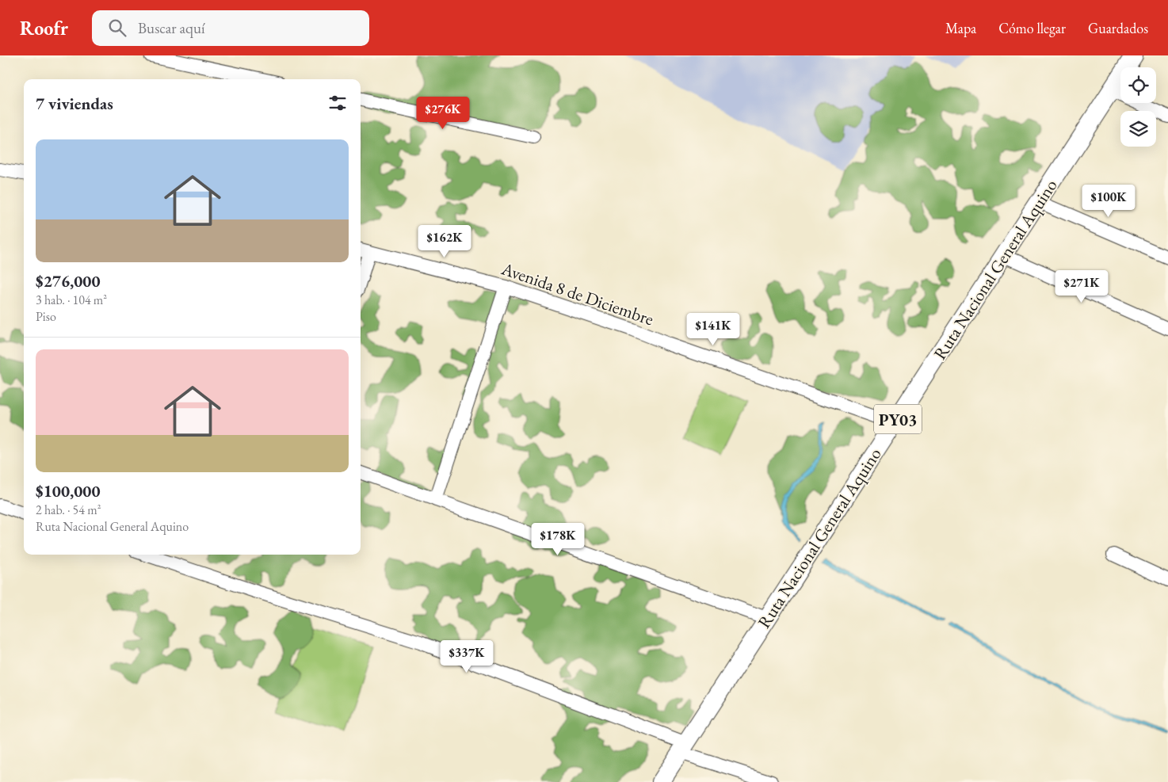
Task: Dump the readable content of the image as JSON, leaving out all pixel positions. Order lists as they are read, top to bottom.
{
  "streets": {
    "highway": ["Ruta Nacional General Aquino", "PY03"],
    "street": ["Avenida 8 de Diciembre"]
  },
  "crossings": [
    ["Ruta Nacional General Aquino", "Avenida 8 de Diciembre"]
  ],
  "page": {
    "header": "Roofr",
    "search": "Buscar aquí",
    "nav": ["Mapa", "Cómo llegar", "Guardados"],
    "heading": "7 viviendas",
    "price": [
      "$276K",
      "$100K",
      "$162K",
      "$271K",
      "$141K",
      "$178K",
      "$337K"
    ],
    "list": [
      {
        "name": "$276,000",
        "note": "3 hab. · 104 m² · Piso"
      },
      {
        "name": "$100,000",
        "note": "2 hab. · 54 m² · Ruta Nacional General Aquino"
      }
    ]
  }
}
